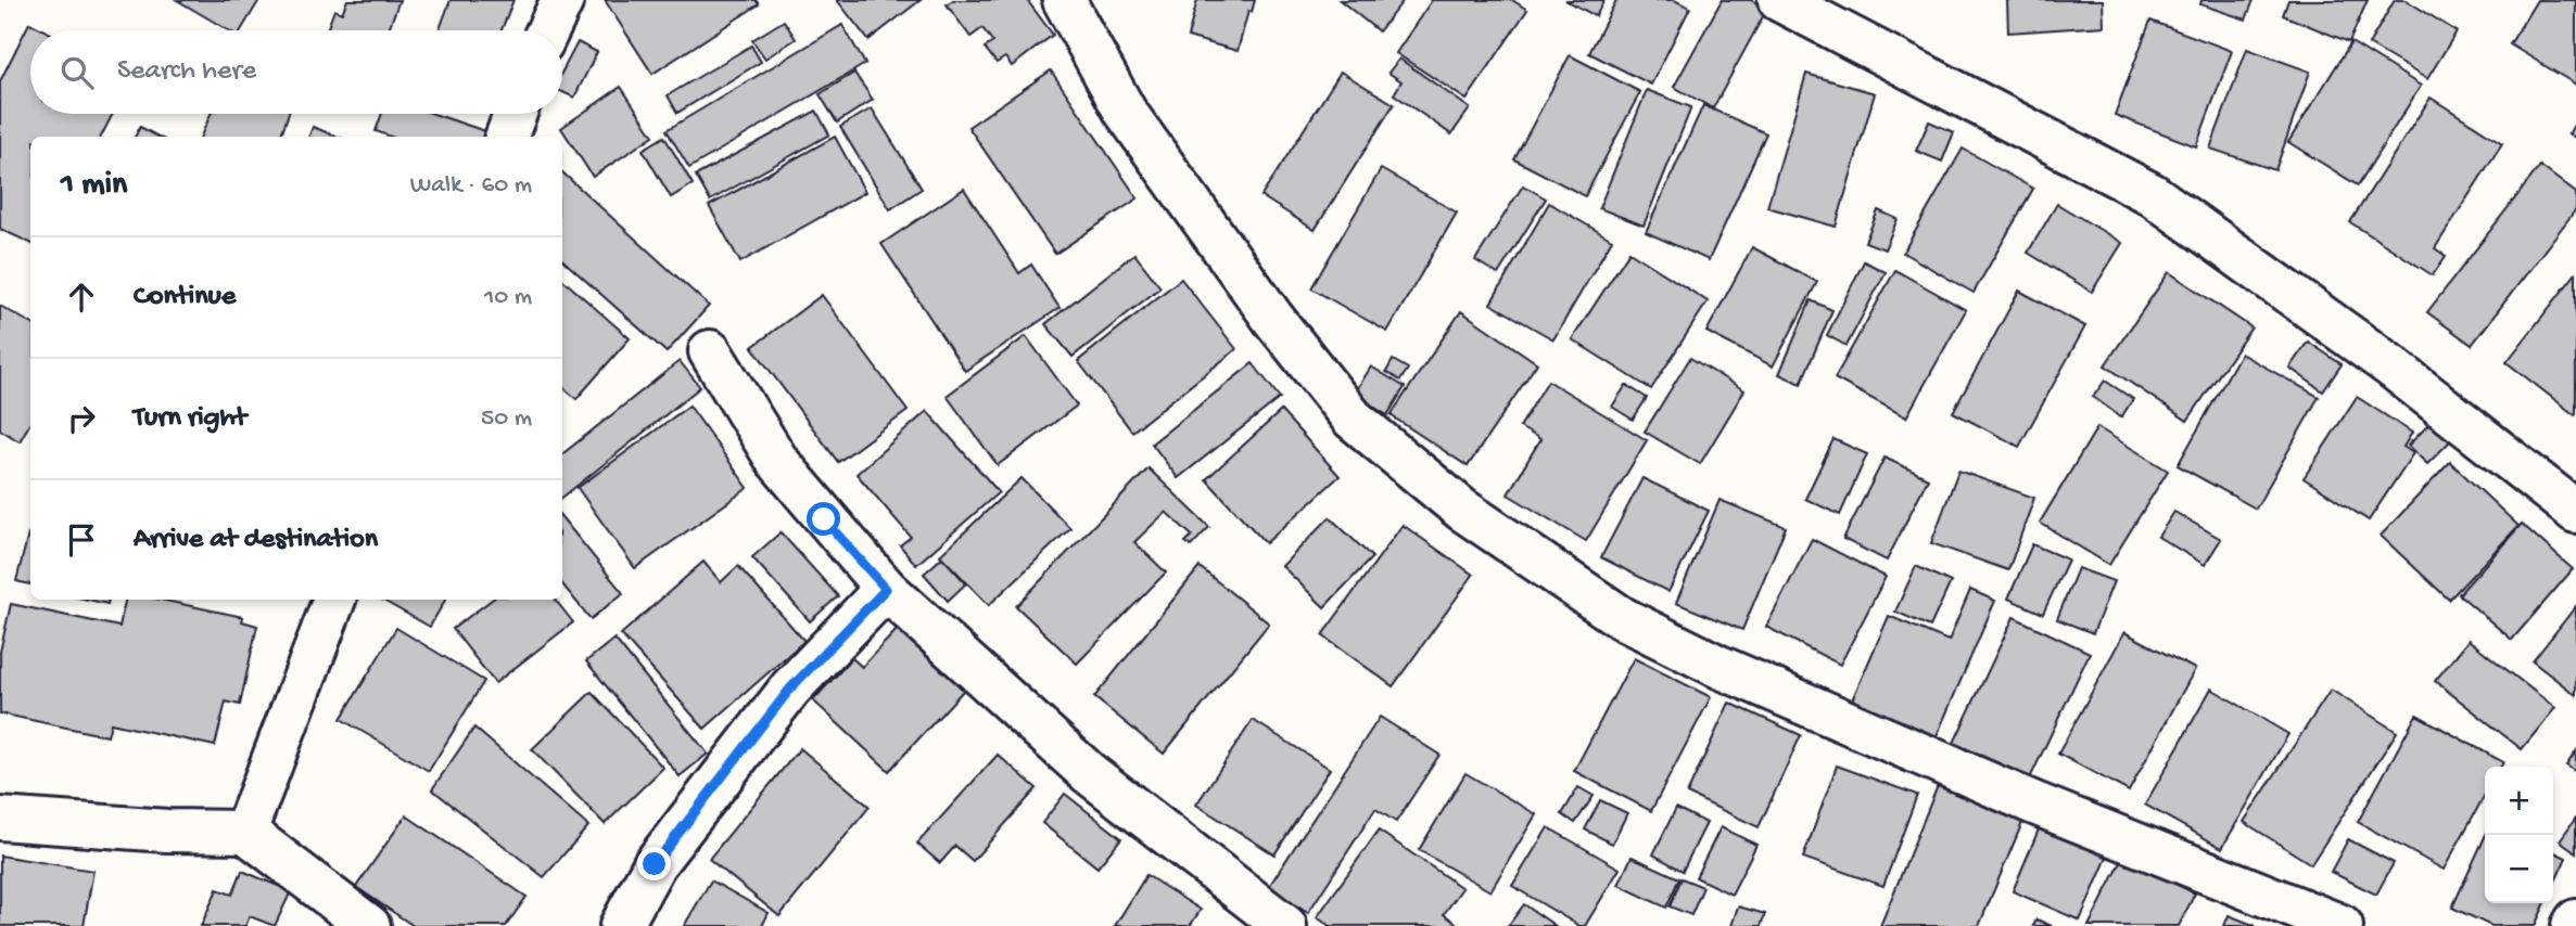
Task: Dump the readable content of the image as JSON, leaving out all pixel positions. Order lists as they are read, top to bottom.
{
  "page": {
    "search": "Search here",
    "heading": ["1 min", "Walk · 60 m"],
    "list": [
      ["Continue", "10 m"],
      ["Turn right", "50 m"],
      "Arrive at destination"
    ],
    "map_buttons": ["+", "−"]
  }
}
